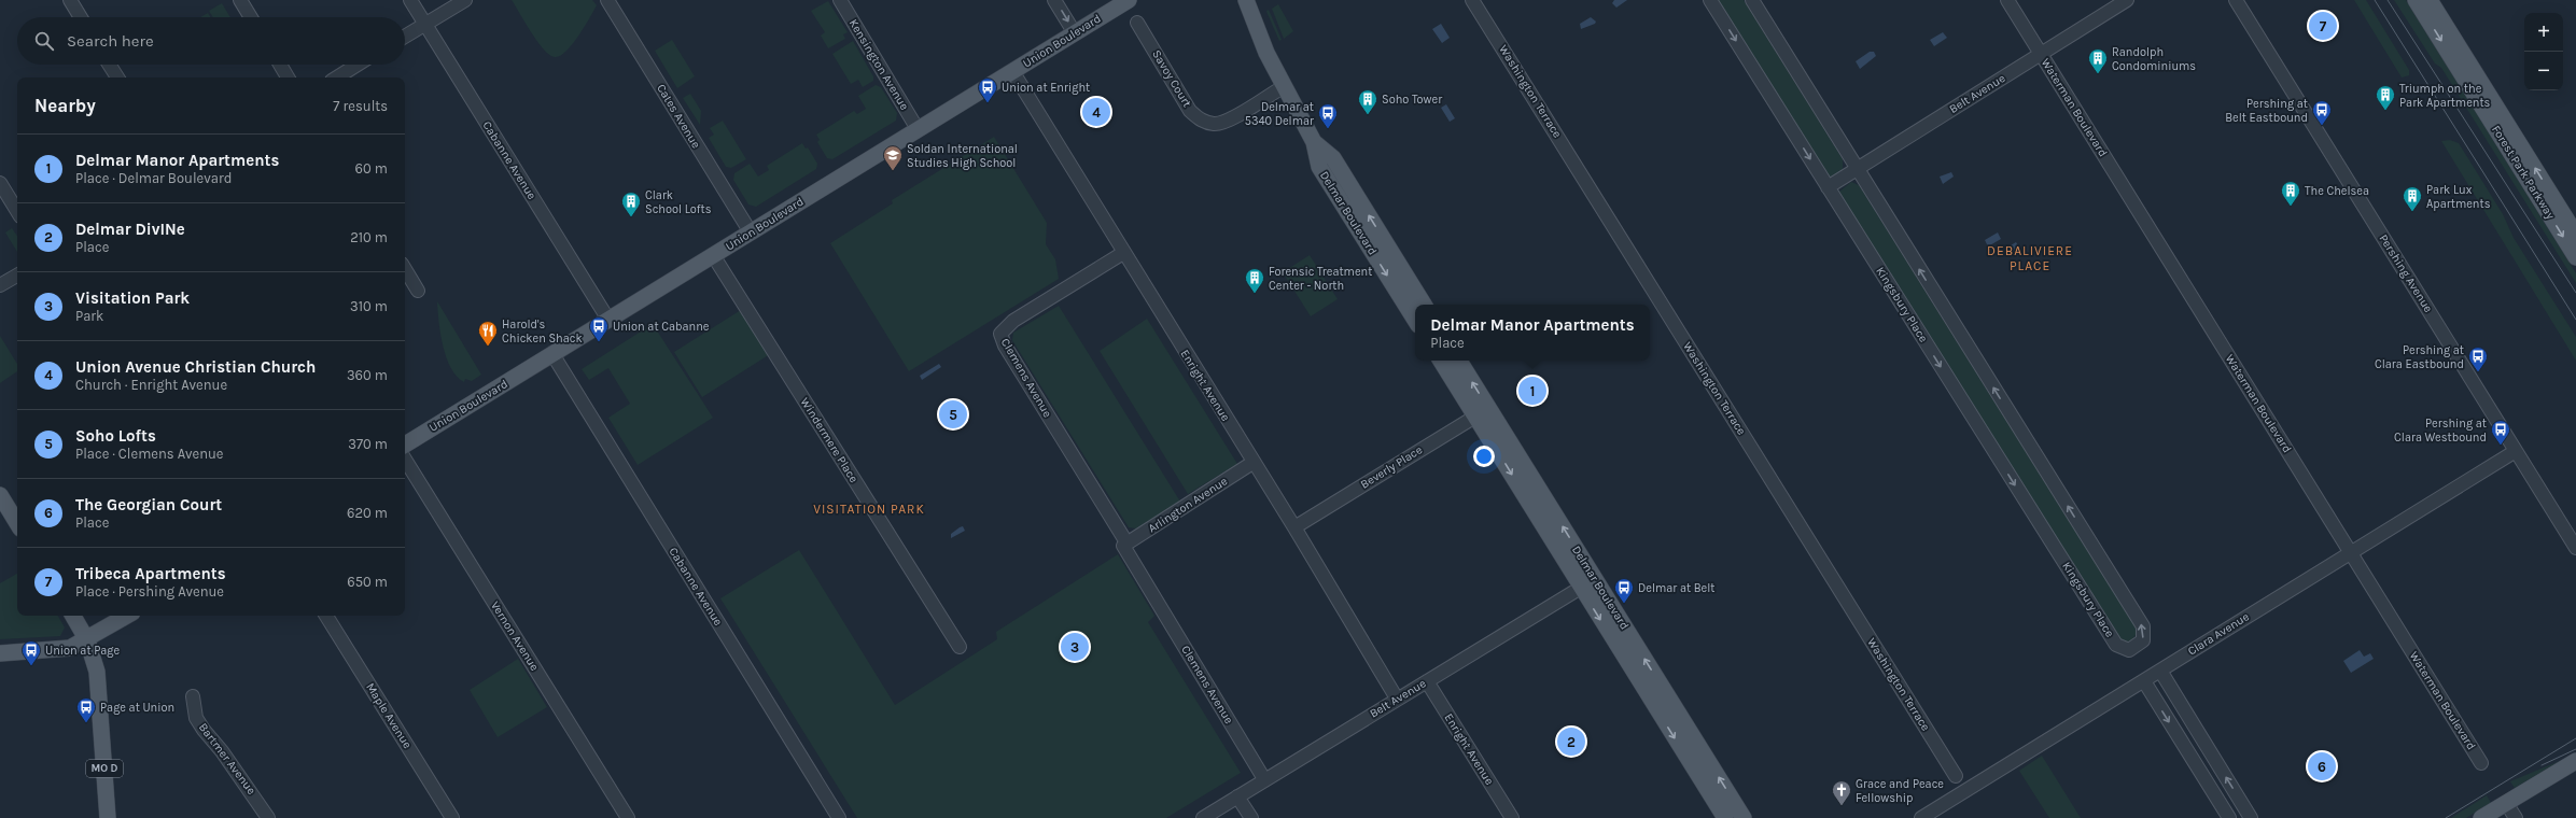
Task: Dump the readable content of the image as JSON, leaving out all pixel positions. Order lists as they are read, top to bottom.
{
  "streets": {
    "main road": [
      "Union Boulevard",
      "Forest Park Parkway",
      "Delmar Boulevard",
      "MO D"
    ],
    "street": [
      "Kensington Avenue",
      "Savoy Court",
      "Washington Terrace",
      "Belt Avenue",
      "Waterman Boulevard",
      "Cates Avenue",
      "Cabanne Avenue",
      "Pershing Avenue",
      "Kingsbury Place",
      "Clemens Avenue",
      "Enright Avenue",
      "Windermere Place",
      "Beverly Place",
      "Arlington Avenue",
      "Clara Avenue",
      "Vernon Avenue",
      "Maple Avenue",
      "Bartmer Avenue"
    ]
  },
  "crossings": [
    ["Union Boulevard", "Kensington Avenue"],
    ["Union Boulevard", "Cates Avenue"],
    ["Union Boulevard", "Cabanne Avenue"],
    ["Union Boulevard", "Enright Avenue"],
    ["Union Boulevard", "Windermere Place"],
    ["Savoy Court", "Delmar Boulevard"],
    ["Belt Avenue", "Waterman Boulevard"],
    ["Belt Avenue", "Delmar Boulevard"],
    ["Belt Avenue", "Kingsbury Place"],
    ["Belt Avenue", "Clemens Avenue"],
    ["Belt Avenue", "Enright Avenue"],
    ["Waterman Boulevard", "Clara Avenue"],
    ["Delmar Boulevard", "Beverly Place"],
    ["Pershing Avenue", "Clara Avenue"],
    ["Clemens Avenue", "Enright Avenue"],
    ["Clemens Avenue", "Arlington Avenue"],
    ["Enright Avenue", "Beverly Place"],
    ["Enright Avenue", "Arlington Avenue"]
  ],
  "districts": ["DEBALIVIERE PLACE", "VISITATION PARK"],
  "places": {
    "building": [
      "Randolph Condominiums",
      "Triumph on the Park Apartments",
      "Soho Tower",
      "The Chelsea",
      "Park Lux Apartments",
      "Clark School Lofts",
      "Forensic Treatment Center - North"
    ],
    "bus stop": [
      "Union at Enright",
      "Pershing at Belt Eastbound",
      "Delmar at 5340 Delmar",
      "Union at Cabanne",
      "Pershing at Clara Eastbound",
      "Pershing at Clara Westbound",
      "Delmar at Belt",
      "Union at Page",
      "Page at Union"
    ],
    "school or university": ["Soldan International Studies High School"],
    "restaurant": ["Harold's Chicken Shack"],
    "church": ["Grace and Peace Fellowship"]
  },
  "page": {
    "pins": [
      "7",
      "4",
      "1",
      "5",
      "3",
      "2",
      "6"
    ],
    "map_buttons": ["+", "−"],
    "search": "Search here",
    "heading": ["Nearby", "7 results"],
    "list": [
      {
        "mark": "1",
        "name": "Delmar Manor Apartments",
        "note": "Place · Delmar Boulevard",
        "value": "60 m"
      },
      {
        "mark": "2",
        "name": "Delmar DivINe",
        "note": "Place",
        "value": "210 m"
      },
      {
        "mark": "3",
        "name": "Visitation Park",
        "note": "Park",
        "value": "310 m"
      },
      {
        "mark": "4",
        "name": "Union Avenue Christian Church",
        "note": "Church · Enright Avenue",
        "value": "360 m"
      },
      {
        "mark": "5",
        "name": "Soho Lofts",
        "note": "Place · Clemens Avenue",
        "value": "370 m"
      },
      {
        "mark": "6",
        "name": "The Georgian Court",
        "note": "Place",
        "value": "620 m"
      },
      {
        "mark": "7",
        "name": "Tribeca Apartments",
        "note": "Place · Pershing Avenue",
        "value": "650 m"
      }
    ],
    "popup": ["Delmar Manor Apartments", "Place"]
  }
}
